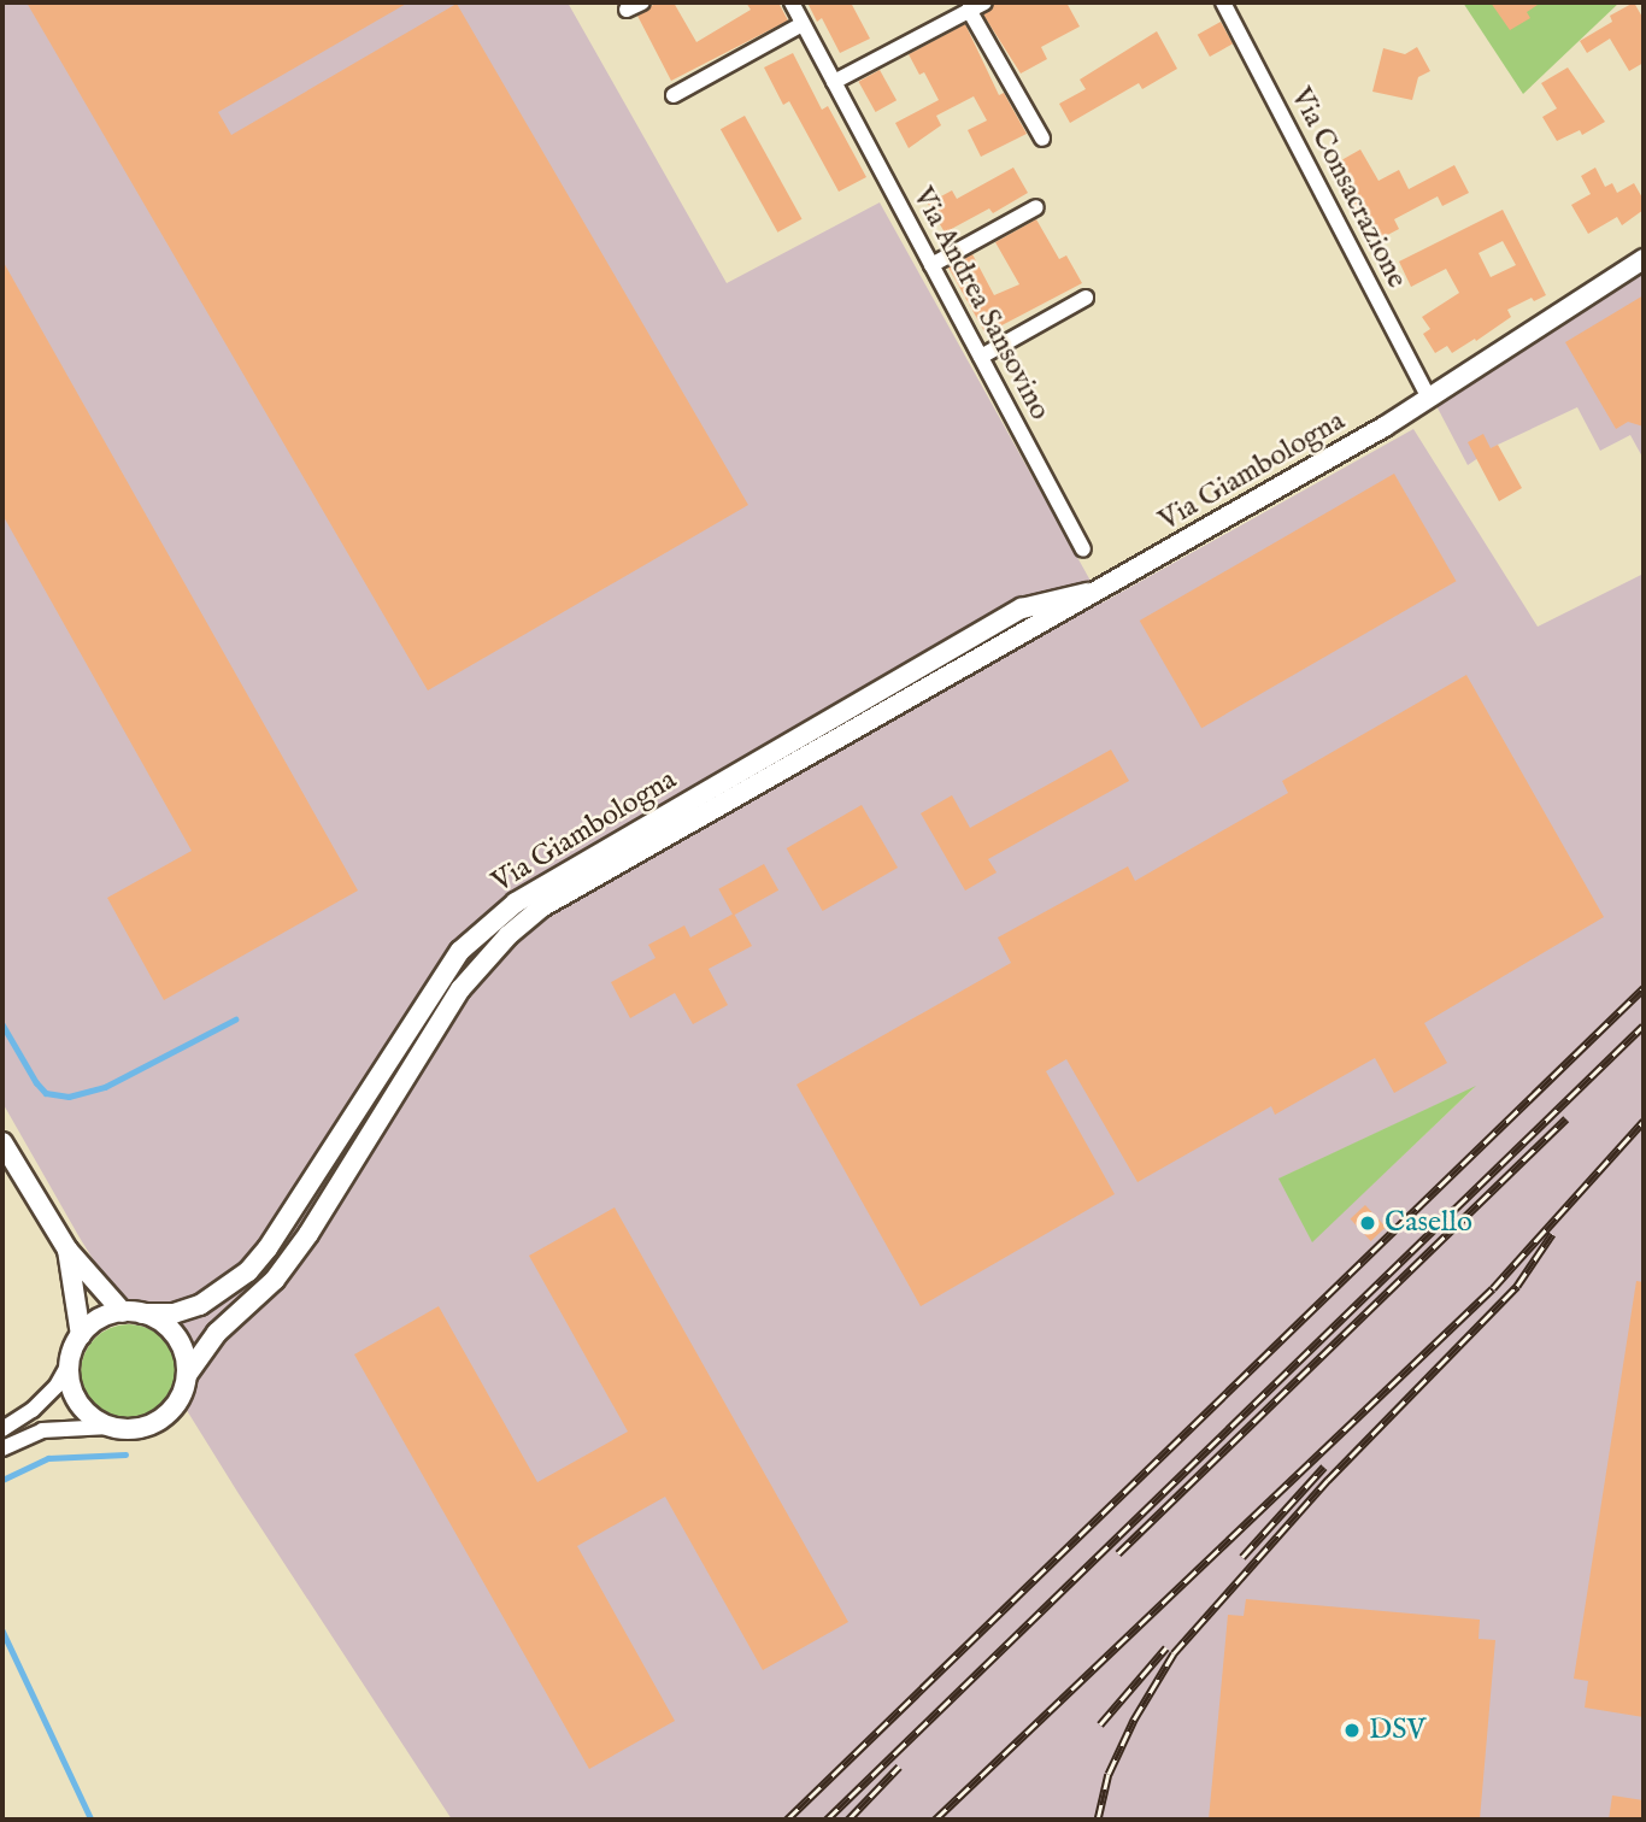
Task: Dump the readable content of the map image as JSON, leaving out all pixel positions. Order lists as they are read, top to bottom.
{
  "streets": {
    "street": ["Via Consacrazione", "Via Andrea Sansovino", "Via Giambologna"]
  },
  "crossings": [
    ["Via Consacrazione", "Via Giambologna"]
  ],
  "places": ["Casello", "DSV"]
}
